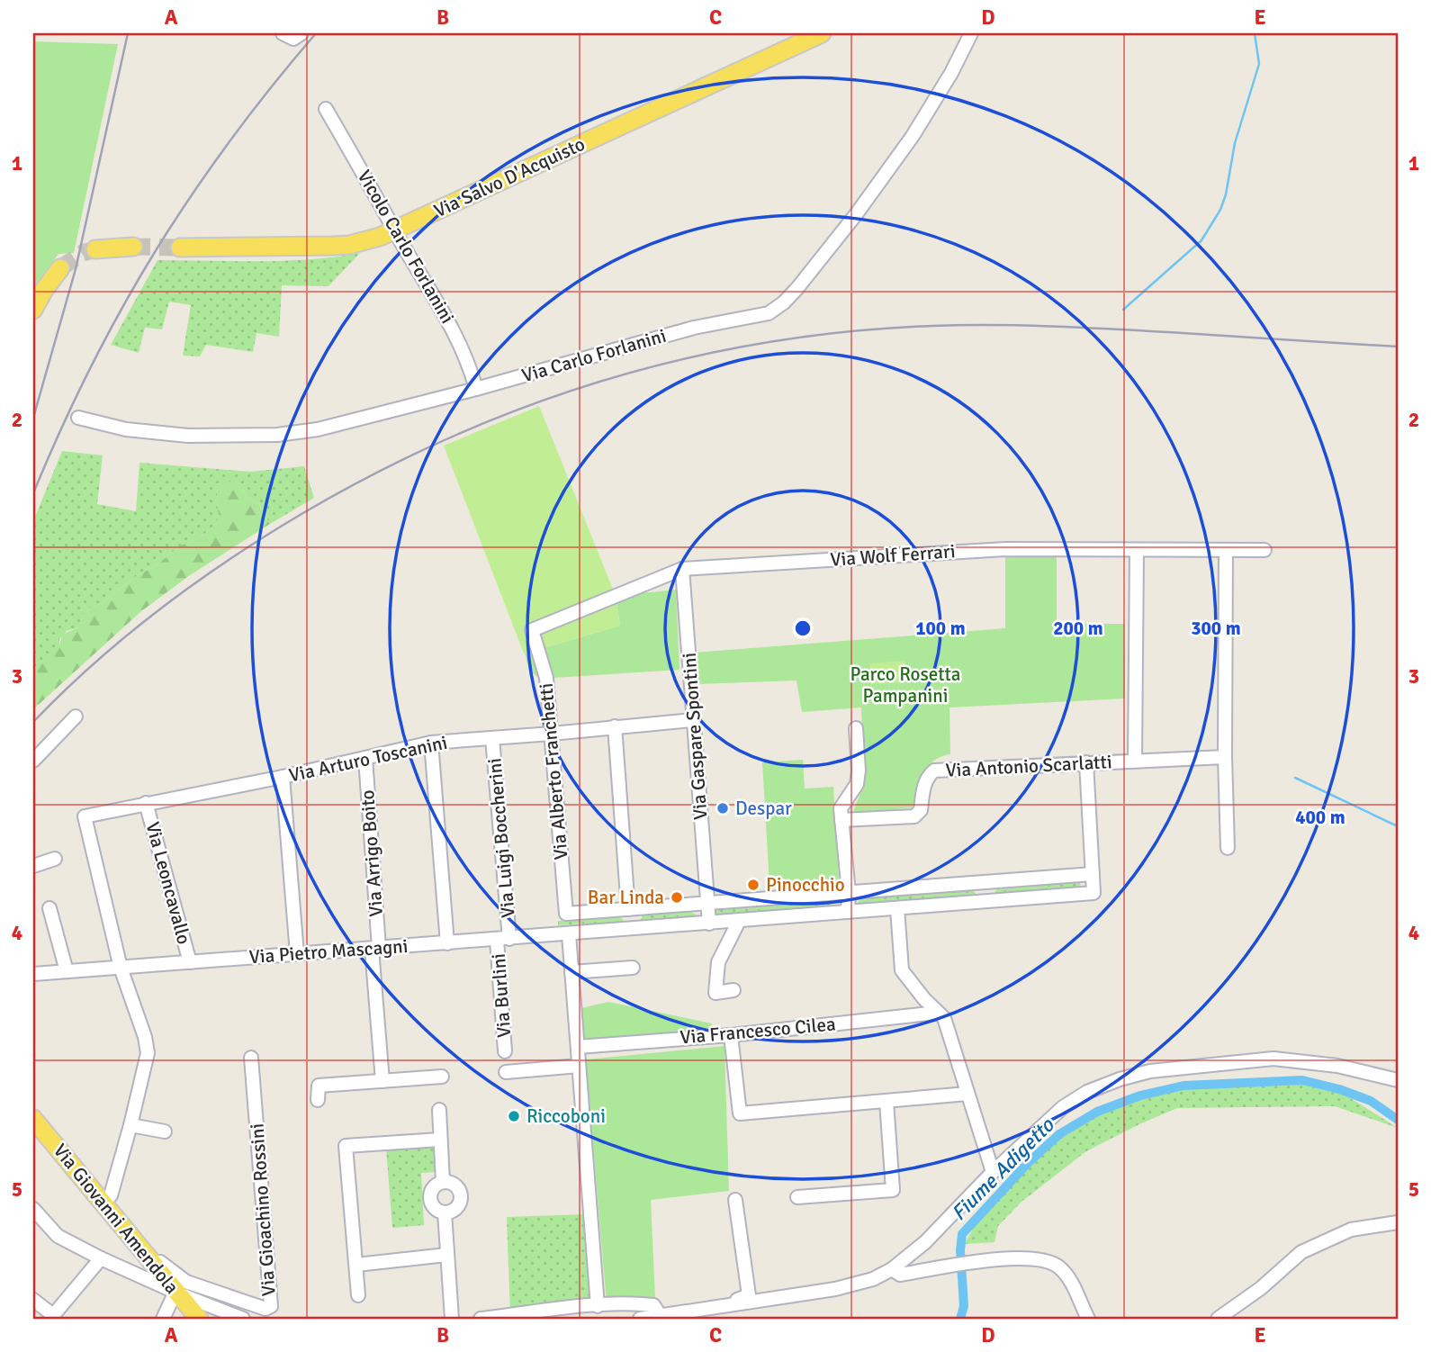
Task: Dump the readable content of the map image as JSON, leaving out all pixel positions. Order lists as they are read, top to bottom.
{
  "streets": {
    "main road": ["Via Salvo D'Acquisto", "Via Giovanni Amendola"],
    "street": [
      "Vicolo Carlo Forlanini",
      "Via Carlo Forlanini",
      "Via Wolf Ferrari",
      "Via Gaspare Spontini",
      "Via Arturo Toscanini",
      "Via Antonio Scarlatti",
      "Via Alberto Franchetti",
      "Via Luigi Boccherini",
      "Via Arrigo Boito",
      "Via Leoncavallo",
      "Via Pietro Mascagni",
      "Via Burlini",
      "Via Francesco Cilea",
      "Via Gioachino Rossini"
    ]
  },
  "crossings": [
    ["Via Salvo D'Acquisto", "Vicolo Carlo Forlanini"],
    ["Vicolo Carlo Forlanini", "Via Carlo Forlanini"],
    ["Via Wolf Ferrari", "Via Gaspare Spontini"],
    ["Via Wolf Ferrari", "Via Antonio Scarlatti"],
    ["Via Wolf Ferrari", "Via Alberto Franchetti"],
    ["Via Gaspare Spontini", "Via Arturo Toscanini"],
    ["Via Arturo Toscanini", "Via Alberto Franchetti"],
    ["Via Arturo Toscanini", "Via Luigi Boccherini"],
    ["Via Arturo Toscanini", "Via Arrigo Boito"],
    ["Via Arturo Toscanini", "Via Leoncavallo"],
    ["Via Arturo Toscanini", "Via Pietro Mascagni"],
    ["Via Luigi Boccherini", "Via Pietro Mascagni"],
    ["Via Luigi Boccherini", "Via Burlini"],
    ["Via Arrigo Boito", "Via Pietro Mascagni"],
    ["Via Leoncavallo", "Via Pietro Mascagni"],
    ["Via Pietro Mascagni", "Via Burlini"],
    ["Via Gioachino Rossini", "Via Giovanni Amendola"]
  ],
  "water": ["Fiume Adigetto"],
  "parks": ["Parco Rosetta Pampanini"],
  "places": [
    "Despar",
    "Pinocchio",
    "Bar Linda",
    "Riccoboni"
  ],
  "grid": {
    "columns": [
      "A",
      "B",
      "C",
      "D",
      "E"
    ],
    "rows": [
      "1",
      "2",
      "3",
      "4",
      "5"
    ]
  },
  "rings": [
    "100 m",
    "200 m",
    "300 m",
    "400 m"
  ]
}
